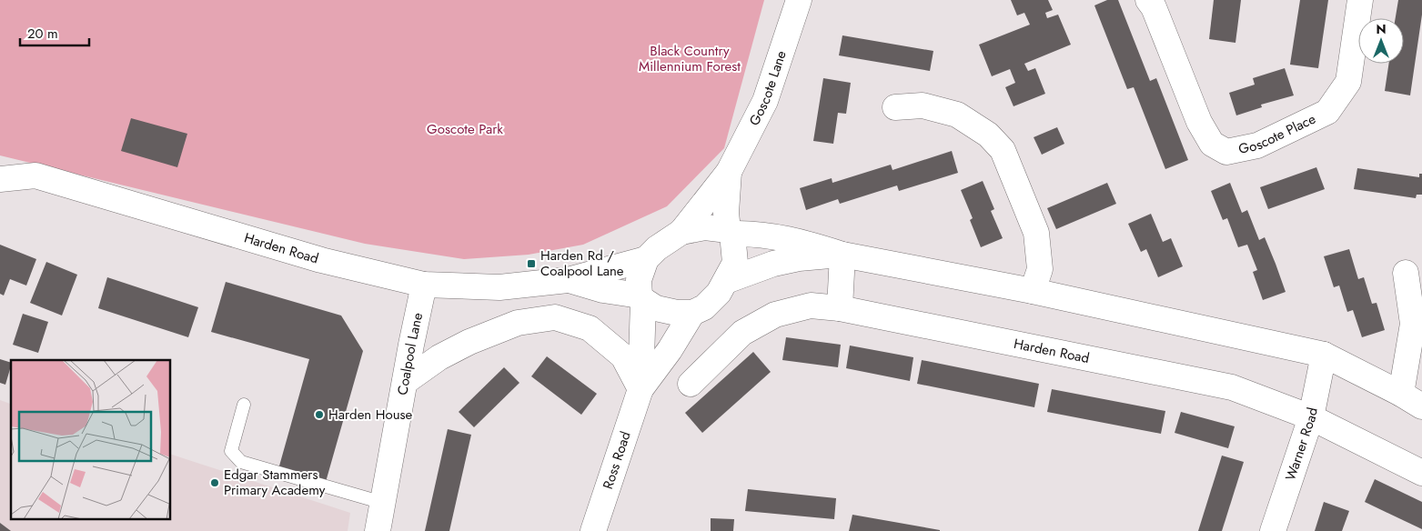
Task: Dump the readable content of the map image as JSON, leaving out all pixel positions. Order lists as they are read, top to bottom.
{
  "streets": {
    "street": [
      "Goscote Lane",
      "Goscote Place",
      "Harden Road",
      "Coalpool Lane",
      "Warner Road",
      "Ross Road"
    ]
  },
  "crossings": [
    ["Goscote Lane", "Harden Road"],
    ["Goscote Lane", "Ross Road"],
    ["Harden Road", "Coalpool Lane"],
    ["Harden Road", "Warner Road"],
    ["Harden Road", "Ross Road"]
  ],
  "parks": ["Black Country Millennium Forest", "Goscote Park"],
  "places": {
    "transit": ["Harden Rd / Coalpool Lane"],
    "other": ["Harden House", "Edgar Stammers Primary Academy"]
  },
  "scale_bar": "20 m",
  "north": "top"
}
